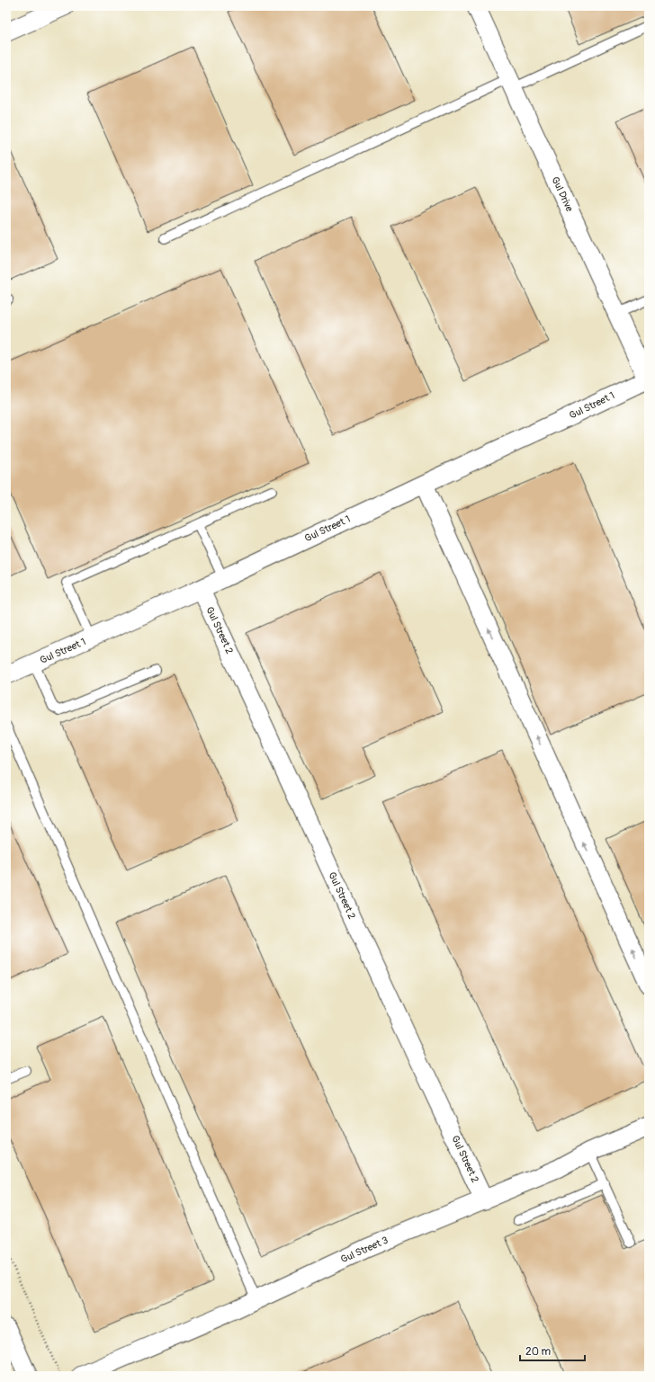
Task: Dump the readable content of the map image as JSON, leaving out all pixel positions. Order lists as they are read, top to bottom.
{
  "streets": {
    "street": [
      "Gul Drive",
      "Gul Street 1",
      "Gul Street 2",
      "Gul Street 3"
    ]
  },
  "crossings": [
    ["Gul Drive", "Gul Street 1"],
    ["Gul Street 1", "Gul Street 2"],
    ["Gul Street 2", "Gul Street 3"]
  ],
  "scale_bar": "20 m"
}
